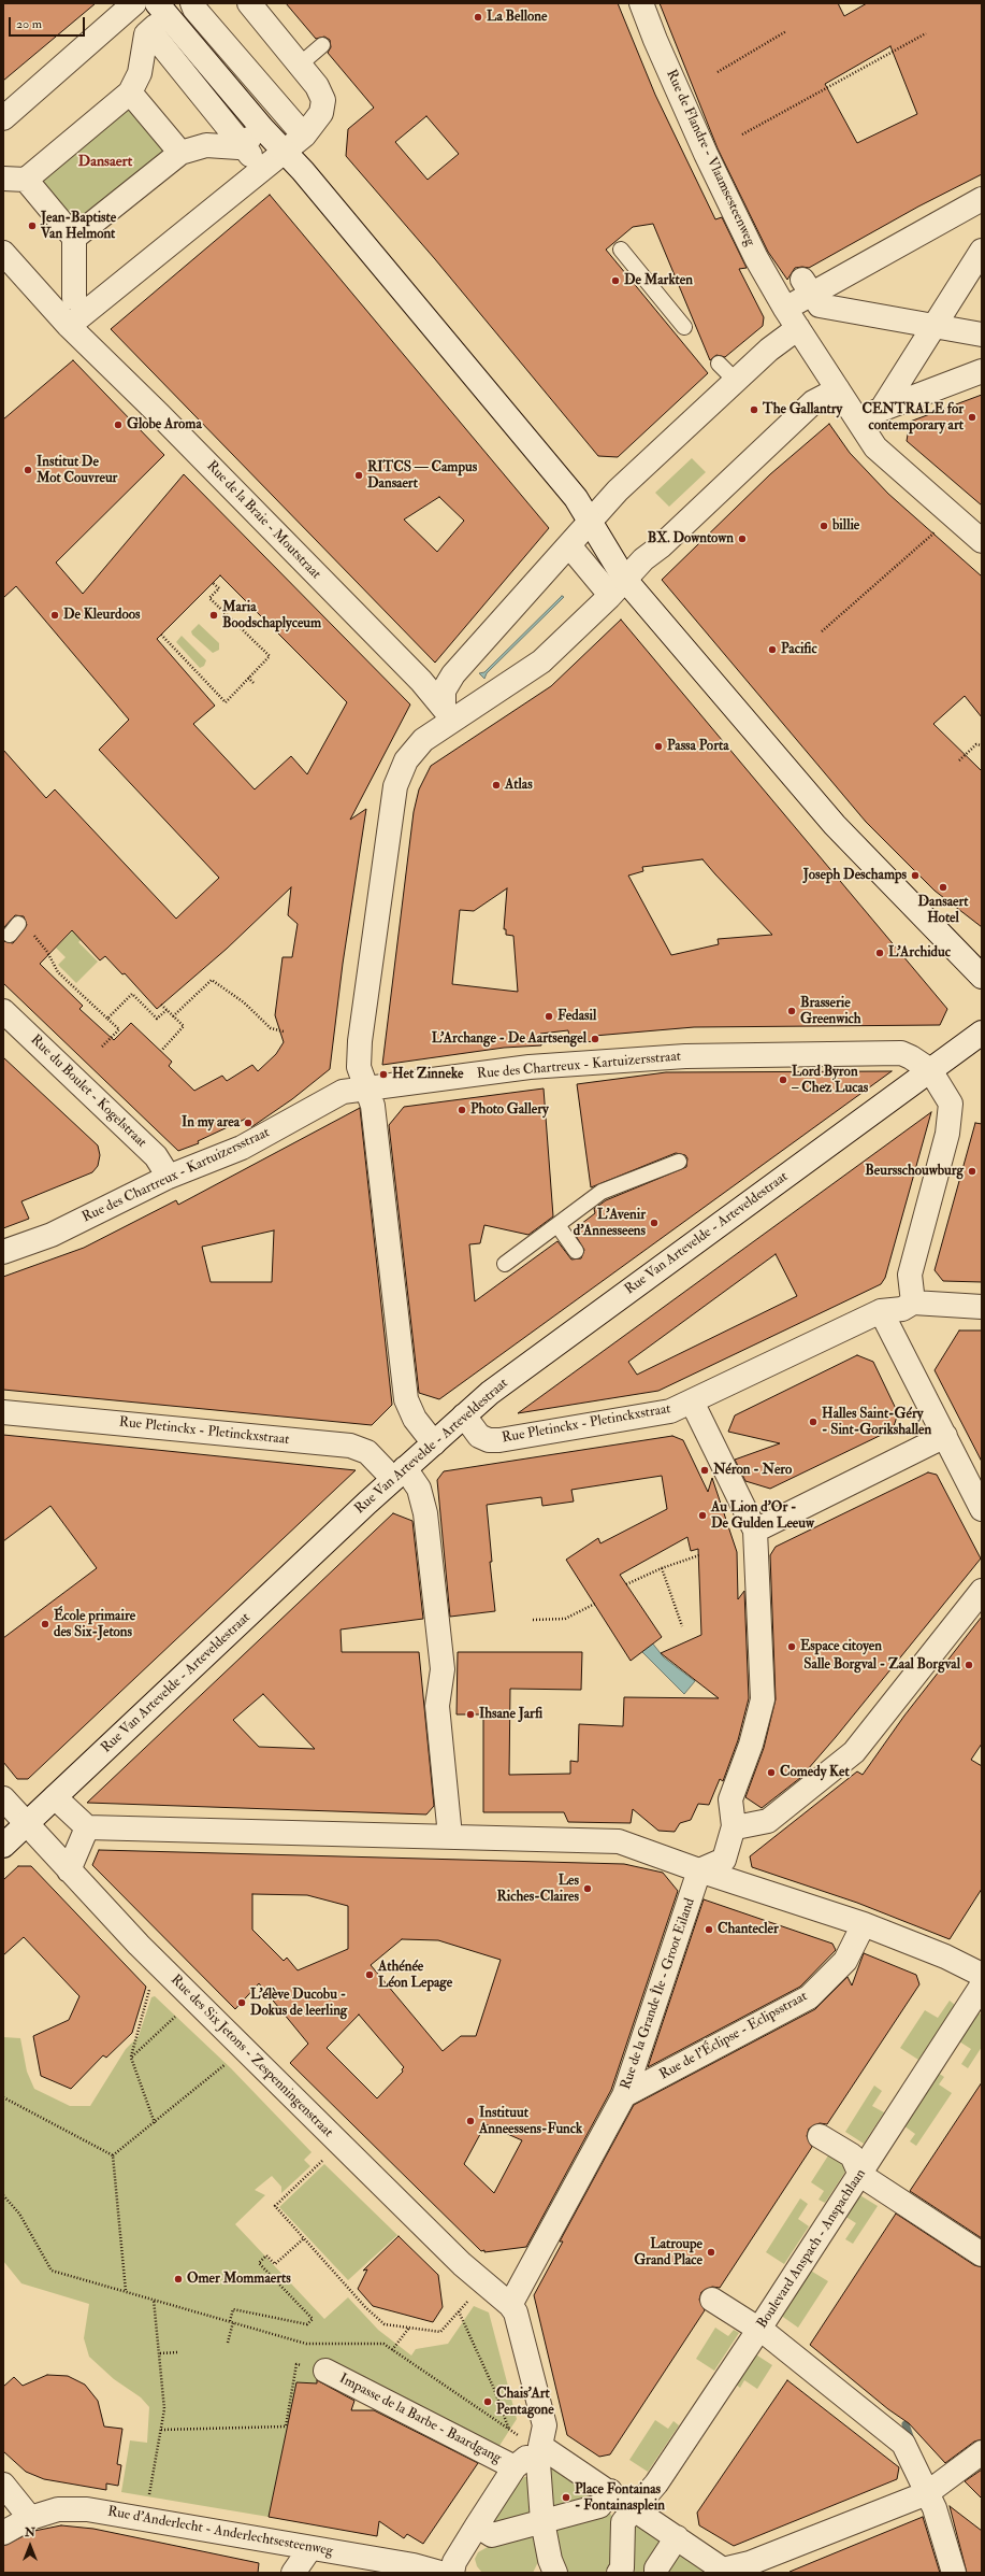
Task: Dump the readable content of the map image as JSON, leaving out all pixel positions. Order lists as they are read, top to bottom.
{
  "streets": {
    "street": [
      "Rue de Flandre - Vlaamsesteenweg",
      "Rue de la Braie - Moutstraat",
      "Rue des Chartreux - Kartuizersstraat",
      "Rue du Boulet - Kogelstraat",
      "Rue Van Artevelde - Arteveldestraat",
      "Rue Pletinckx - Pletinckxstraat",
      "Rue de la Grande Île - Groot Eiland",
      "Rue de l'Éclipse - Eclipsstraat",
      "Rue des Six Jetons - Zespenningenstraat",
      "Boulevard Anspach - Anspachlaan",
      "Impasse de la Barbe - Baardgang",
      "Rue d'Anderlecht - Anderlechtsesteenweg"
    ]
  },
  "crossings": [
    ["Rue des Chartreux - Kartuizersstraat", "Rue du Boulet - Kogelstraat"],
    ["Rue des Chartreux - Kartuizersstraat", "Rue Van Artevelde - Arteveldestraat"],
    ["Rue Van Artevelde - Arteveldestraat", "Rue Pletinckx - Pletinckxstraat"],
    ["Rue Van Artevelde - Arteveldestraat", "Rue des Six Jetons - Zespenningenstraat"],
    ["Rue de la Grande Île - Groot Eiland", "Rue de l'Éclipse - Eclipsstraat"],
    ["Rue de la Grande Île - Groot Eiland", "Rue des Six Jetons - Zespenningenstraat"]
  ],
  "districts": ["Dansaert"],
  "places": [
    "La Bellone",
    "Jean-Baptiste Van Helmont",
    "De Markten",
    "The Gallantry",
    "CENTRALE for contemporary art",
    "Globe Aroma",
    "Institut De Mot Couvreur",
    "RITCS — Campus Dansaert",
    "billie",
    "BX. Downtown",
    "De Kleurdoos",
    "Maria Boodschaplyceum",
    "Pacific",
    "Passa Porta",
    "Atlas",
    "Joseph Deschamps",
    "Dansaert Hotel",
    "L'Archiduc",
    "Brasserie Greenwich",
    "Fedasil",
    "L’Archange - De Aartsengel",
    "Het Zinneke",
    "Lord Byron – Chez Lucas",
    "Photo Gallery",
    "In my area",
    "Beursschouwburg",
    "L'Avenir d'Annesseens",
    "Halles Saint-Géry - Sint-Gorikshallen",
    "Néron - Nero",
    "Au Lion d'Or - De Gulden Leeuw",
    "École primaire des Six-Jetons",
    "Espace citoyen",
    "Salle Borgval - Zaal Borgval",
    "Ihsane Jarfi",
    "Comedy Ket",
    "Les Riches-Claires",
    "Chantecler",
    "Athénée Léon Lepage",
    "L’élève Ducobu - Dokus de leerling",
    "Instituut Anneessens-Funck",
    "Latroupe Grand Place",
    "Omer Mommaerts",
    "Chais'Art Pentagone",
    "Place Fontainas - Fontainasplein"
  ],
  "scale_bar": "20 m",
  "north": "top"
}
